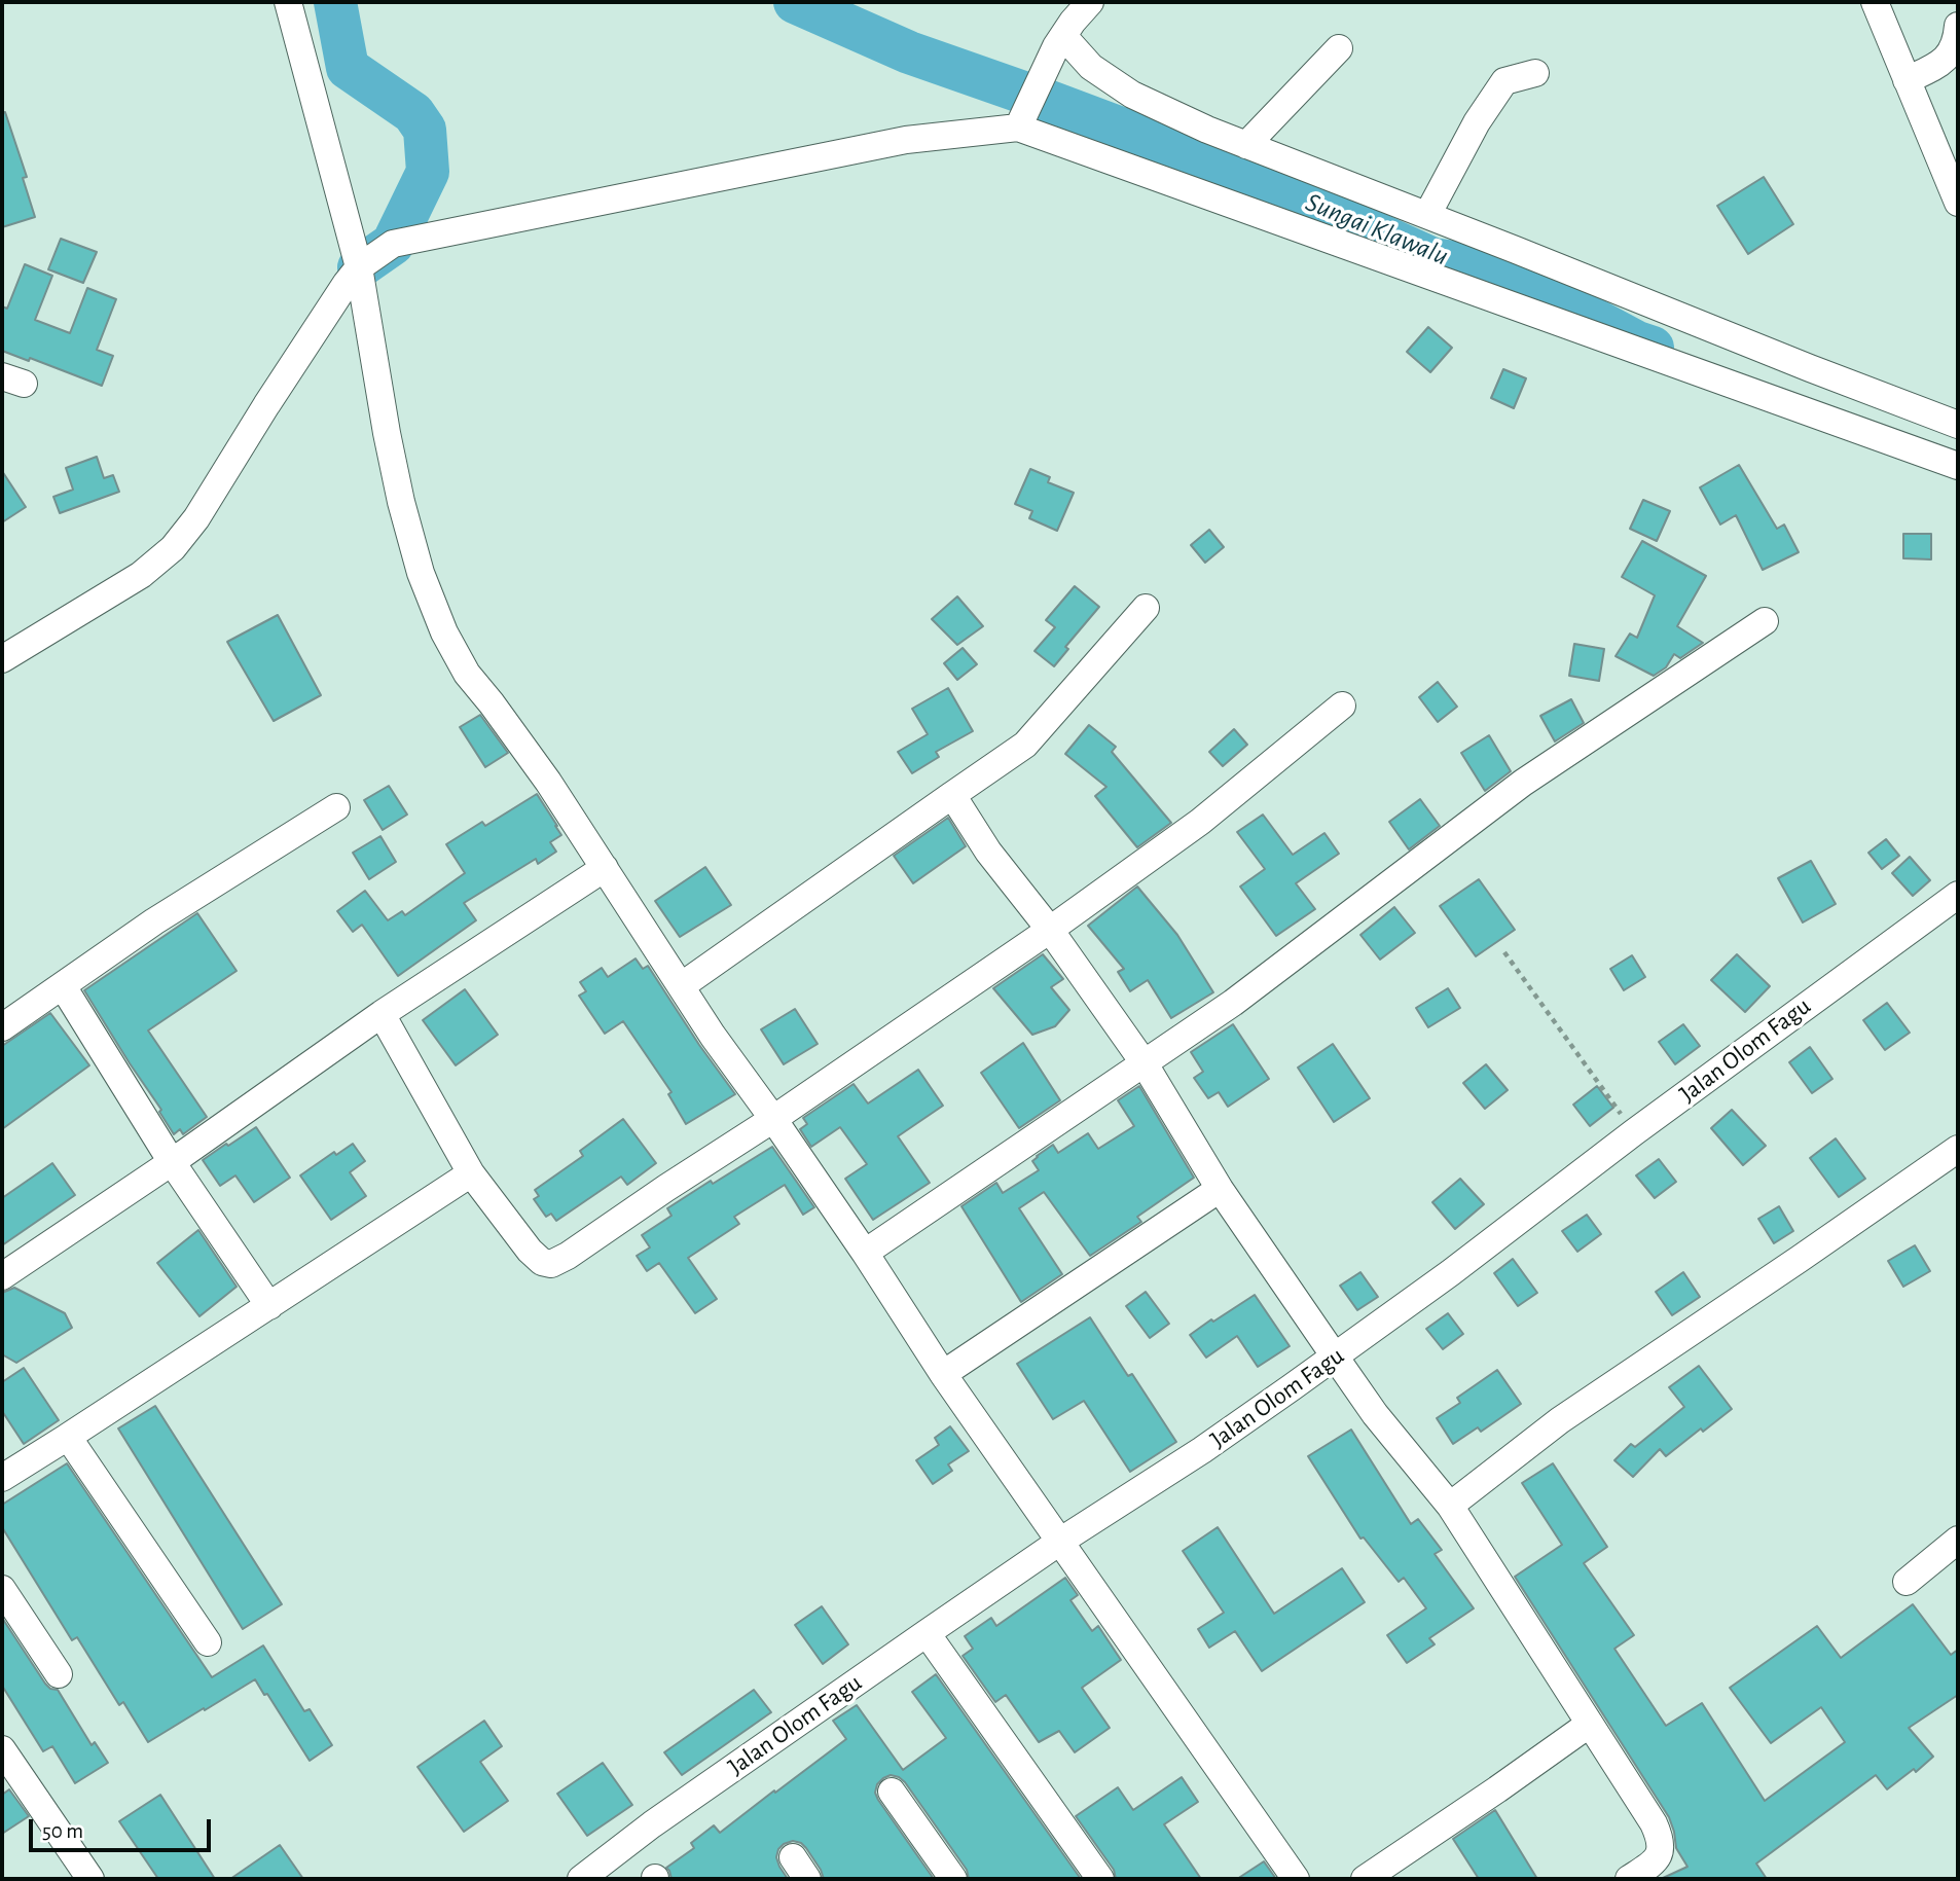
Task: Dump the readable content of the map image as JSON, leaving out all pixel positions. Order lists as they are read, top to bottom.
{
  "streets": {
    "street": ["Jalan Olom Fagu"]
  },
  "water": ["Sungai Klawalu"],
  "scale_bar": "50 m"
}
